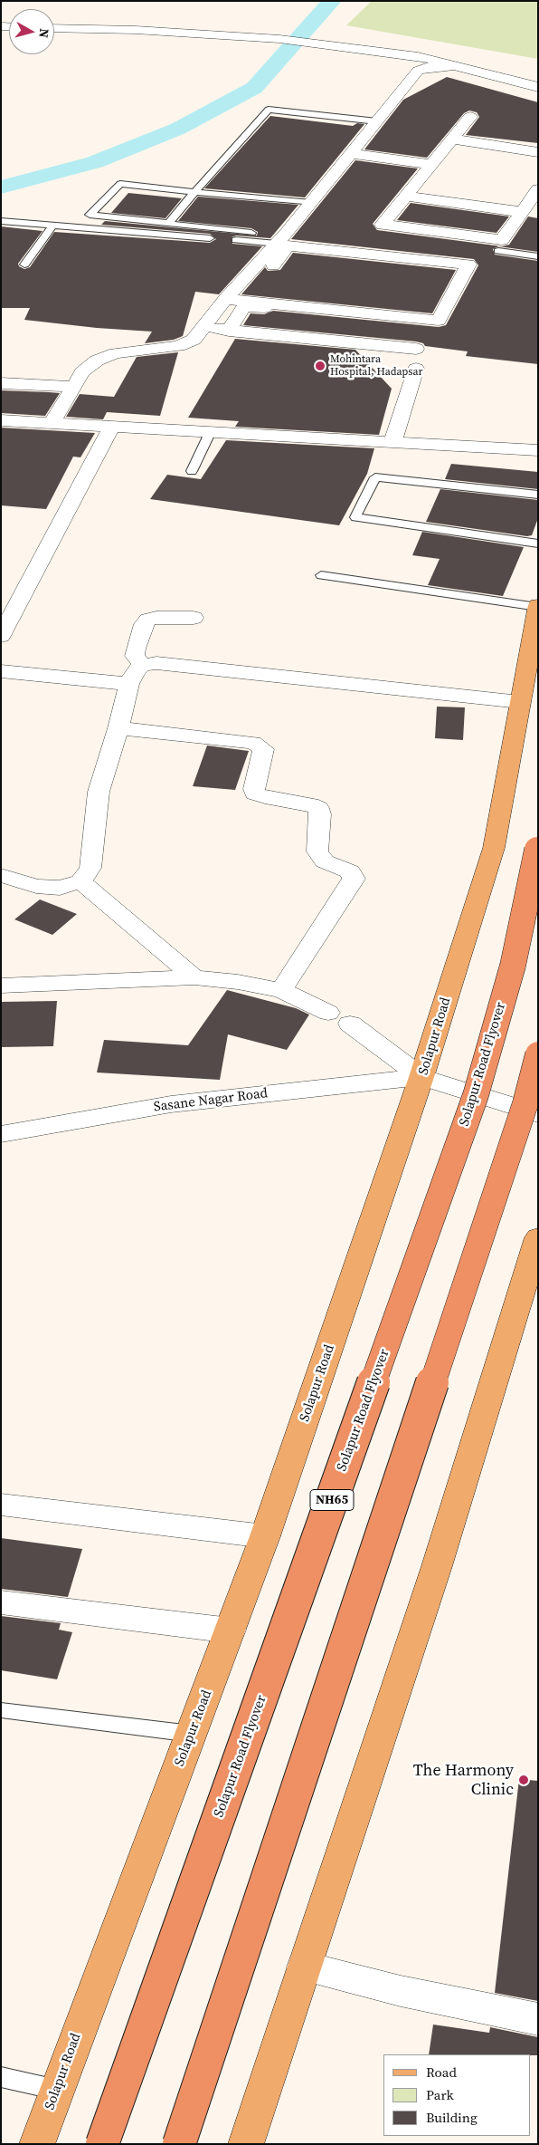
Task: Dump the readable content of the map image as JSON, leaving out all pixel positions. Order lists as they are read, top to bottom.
{
  "streets": {
    "highway": ["Solapur Road Flyover", "NH65"],
    "main road": ["Solapur Road"],
    "street": ["Sasane Nagar Road"]
  },
  "crossings": [
    ["Solapur Road", "Sasane Nagar Road"]
  ],
  "places": ["Mohintara Hospital, Hadapsar", "The Harmony Clinic"],
  "legend": ["Road", "Park", "Building"],
  "north": "right"
}
